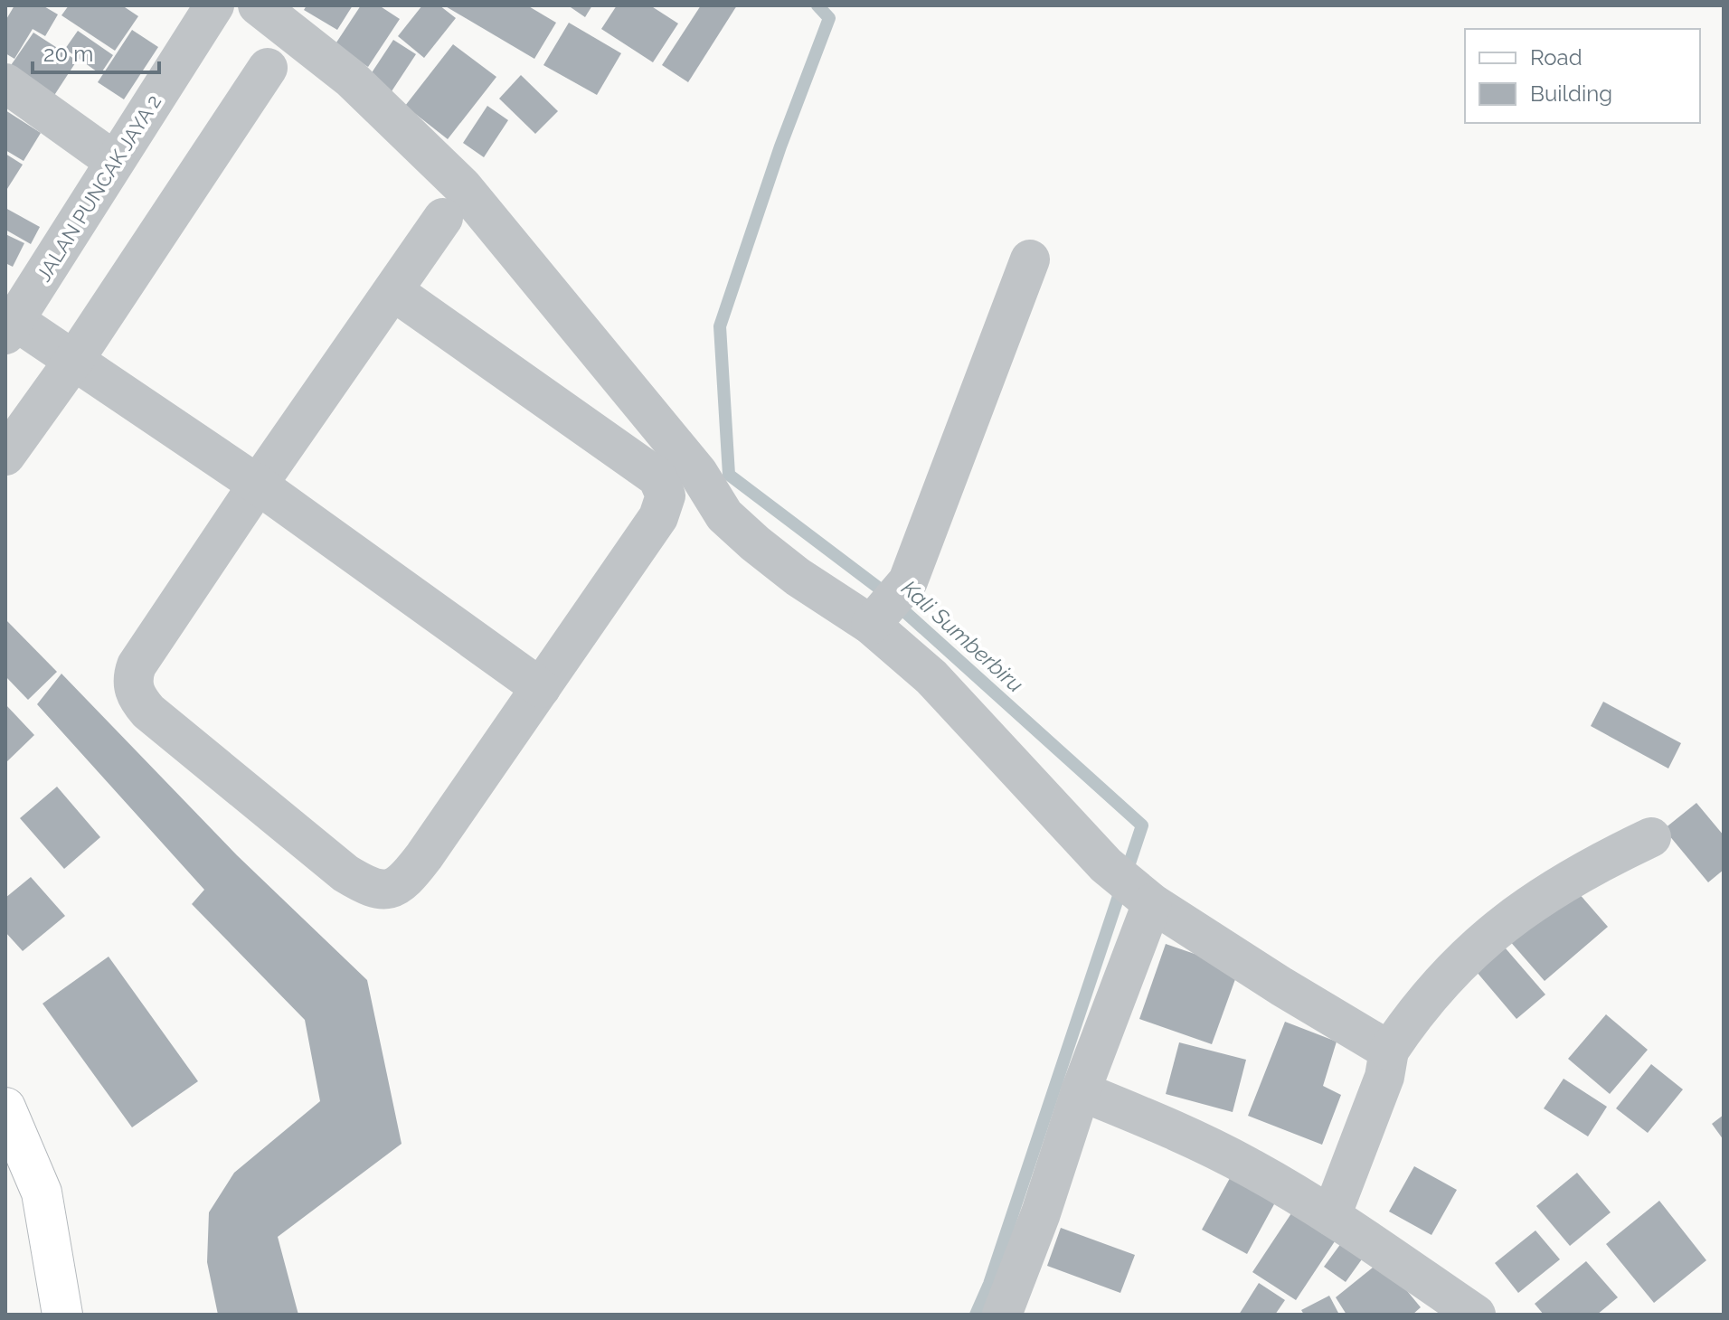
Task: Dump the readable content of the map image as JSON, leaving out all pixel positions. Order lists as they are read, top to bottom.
{
  "streets": {
    "street": ["JALAN PUNCAK JAYA 2"]
  },
  "water": ["Kali Sumberbiru"],
  "legend": ["Road", "Building"],
  "scale_bar": "20 m"
}
